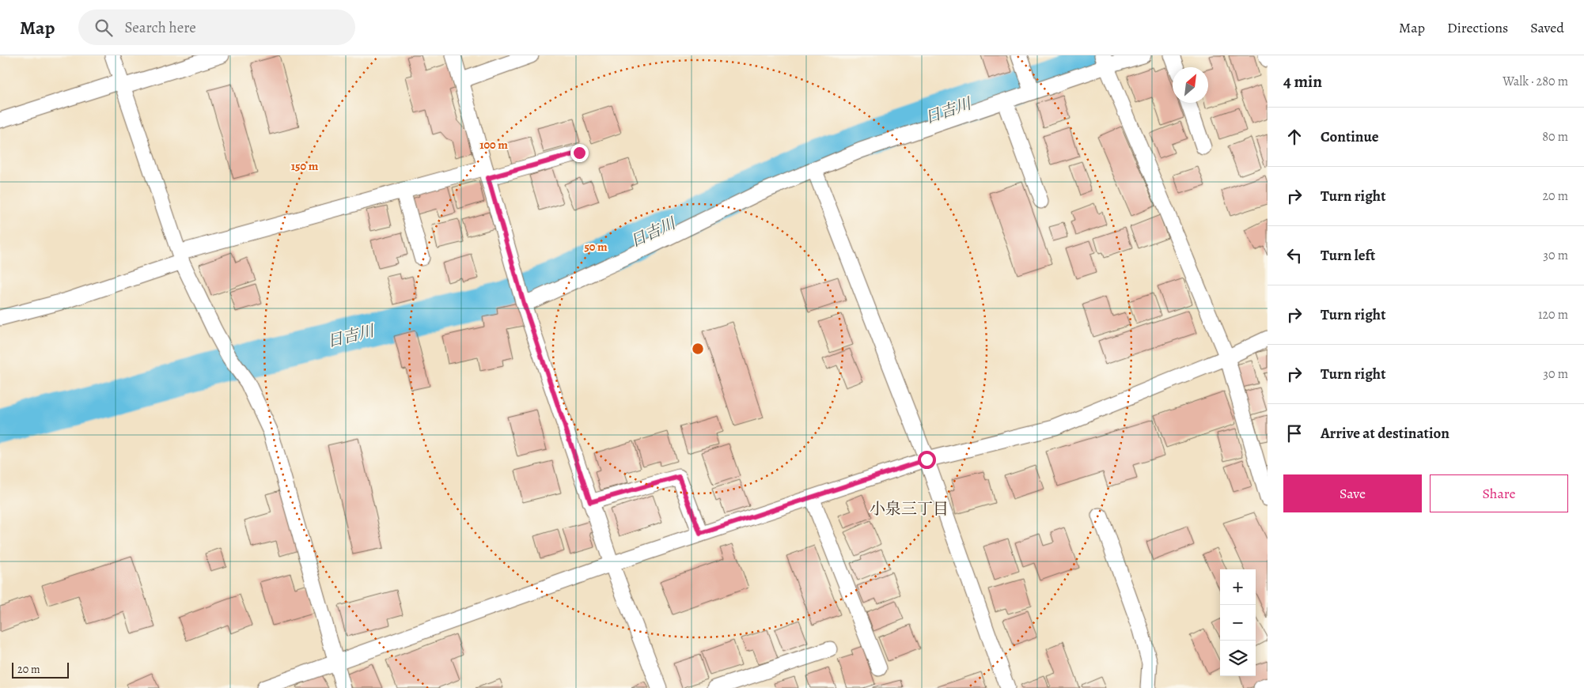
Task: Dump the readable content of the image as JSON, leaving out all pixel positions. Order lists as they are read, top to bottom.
{
  "districts": ["小泉三丁目"],
  "water": ["日吉川"],
  "scale_bar": "20 m",
  "north": "top right",
  "page": {
    "header": "Map",
    "search": "Search here",
    "nav": ["Map", "Directions", "Saved"],
    "heading": ["4 min", "Walk · 280 m"],
    "list": [
      ["Continue", "80 m"],
      ["Turn right", "20 m"],
      ["Turn left", "30 m"],
      ["Turn right", "120 m"],
      ["Turn right", "30 m"],
      "Arrive at destination"
    ],
    "buttons": ["Save", "Share"],
    "map_buttons": ["+", "−"],
    "scale": "20 m"
  },
  "rings": ["100 m", "150 m", "50 m"]
}
